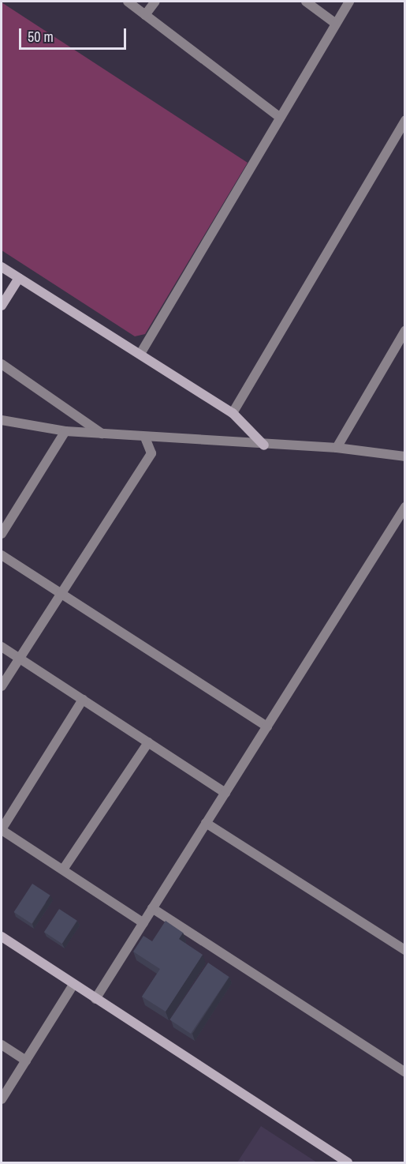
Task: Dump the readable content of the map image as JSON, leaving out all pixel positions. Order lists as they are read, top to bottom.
{
  "scale_bar": "50 m"
}
